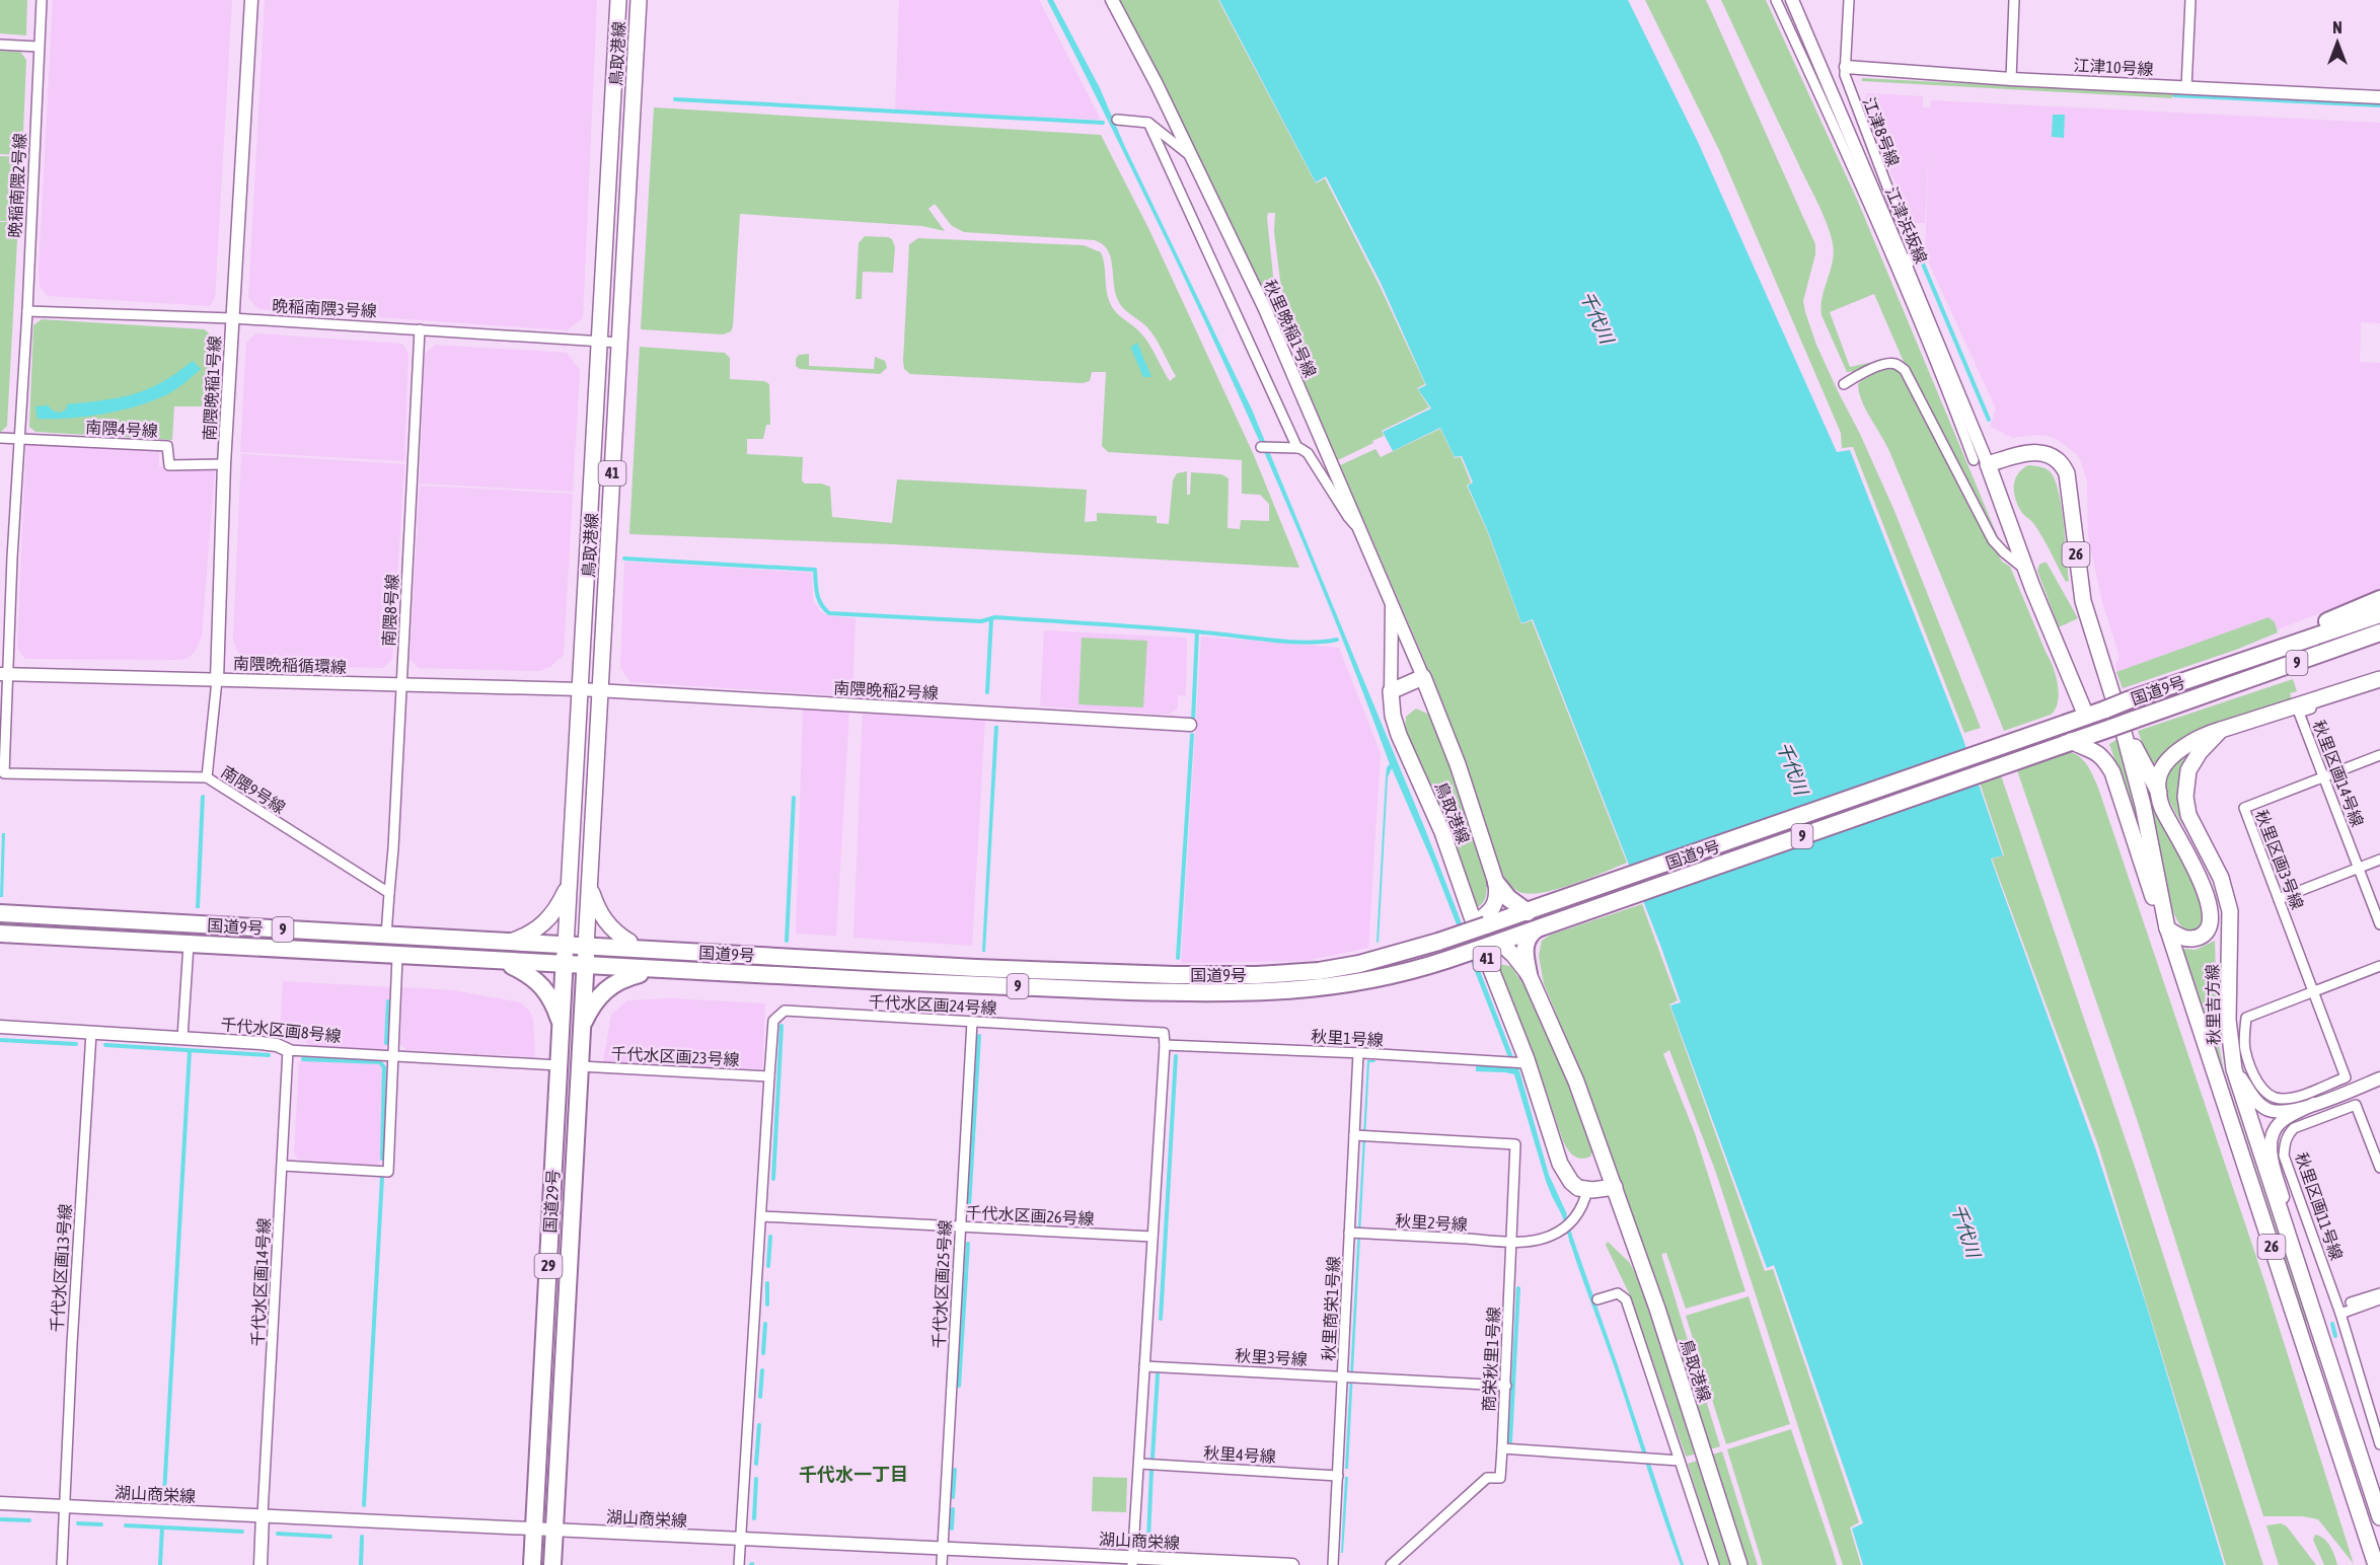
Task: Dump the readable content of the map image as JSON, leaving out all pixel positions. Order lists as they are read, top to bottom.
{
  "streets": {
    "highway": [
      "9",
      "国道9号",
      "国道29号",
      "29"
    ],
    "main road": [
      "鳥取港線",
      "41",
      "26",
      "秋里吉方線"
    ],
    "street": [
      "江津10号線",
      "江津8号線",
      "晩稲南隈2号線",
      "江津浜坂線",
      "晩稲南隈3号線",
      "秋里晩稲1号線",
      "南隈晩稲1号線",
      "南隈4号線",
      "南隈8号線",
      "南隈晩稲循環線",
      "南隈晩稲2号線",
      "秋里区画14号線",
      "南隈9号線",
      "秋里区画3号線",
      "千代水区画24号線",
      "千代水区画8号線",
      "秋里1号線",
      "千代水区画23号線",
      "秋里区画11号線",
      "千代水区画26号線",
      "秋里2号線",
      "千代水区画13号線",
      "千代水区画14号線",
      "千代水区画25号線",
      "秋里商栄1号線",
      "秋里3号線",
      "商栄秋里1号線",
      "秋里4号線",
      "湖山商栄線"
    ]
  },
  "crossings": [
    ["鳥取港線", "晩稲南隈3号線"],
    ["鳥取港線", "秋里晩稲1号線"],
    ["鳥取港線", "南隈晩稲循環線"],
    ["鳥取港線", "南隈晩稲2号線"],
    ["鳥取港線", "国道9号"],
    ["鳥取港線", "秋里1号線"],
    ["鳥取港線", "国道29号"],
    ["鳥取港線", "秋里2号線"],
    ["江津10号線", "江津8号線"],
    ["江津8号線", "江津浜坂線"],
    ["晩稲南隈2号線", "晩稲南隈3号線"],
    ["晩稲南隈2号線", "南隈4号線"],
    ["晩稲南隈2号線", "南隈晩稲循環線"],
    ["晩稲南隈2号線", "南隈9号線"],
    ["江津浜坂線", "26"],
    ["晩稲南隈3号線", "南隈晩稲1号線"],
    ["晩稲南隈3号線", "南隈8号線"],
    ["南隈晩稲1号線", "南隈4号線"],
    ["南隈晩稲1号線", "南隈晩稲循環線"],
    ["南隈晩稲1号線", "南隈9号線"],
    ["26", "国道9号"],
    ["26", "秋里吉方線"],
    ["南隈8号線", "南隈晩稲循環線"],
    ["南隈8号線", "南隈9号線"],
    ["9", "国道9号"],
    ["南隈晩稲循環線", "南隈晩稲2号線"],
    ["国道9号", "秋里吉方線"],
    ["国道9号", "国道29号"],
    ["秋里区画14号線", "秋里区画3号線"],
    ["秋里区画3号線", "秋里区画11号線"],
    ["千代水区画24号線", "秋里1号線"],
    ["千代水区画24号線", "千代水区画23号線"],
    ["千代水区画24号線", "千代水区画26号線"],
    ["千代水区画24号線", "千代水区画25号線"],
    ["千代水区画24号線", "湖山商栄線"],
    ["千代水区画8号線", "国道29号"],
    ["千代水区画8号線", "千代水区画13号線"],
    ["千代水区画8号線", "千代水区画14号線"],
    ["秋里1号線", "秋里商栄1号線"],
    ["千代水区画23号線", "国道29号"],
    ["国道29号", "湖山商栄線"],
    ["千代水区画26号線", "千代水区画25号線"],
    ["秋里2号線", "秋里商栄1号線"],
    ["秋里2号線", "商栄秋里1号線"],
    ["千代水区画13号線", "湖山商栄線"],
    ["千代水区画14号線", "湖山商栄線"],
    ["千代水区画25号線", "湖山商栄線"],
    ["秋里商栄1号線", "秋里3号線"],
    ["秋里商栄1号線", "商栄秋里1号線"],
    ["秋里商栄1号線", "秋里4号線"],
    ["秋里3号線", "商栄秋里1号線"]
  ],
  "districts": ["千代水一丁目"],
  "water": ["千代川"],
  "north": "top"
}
